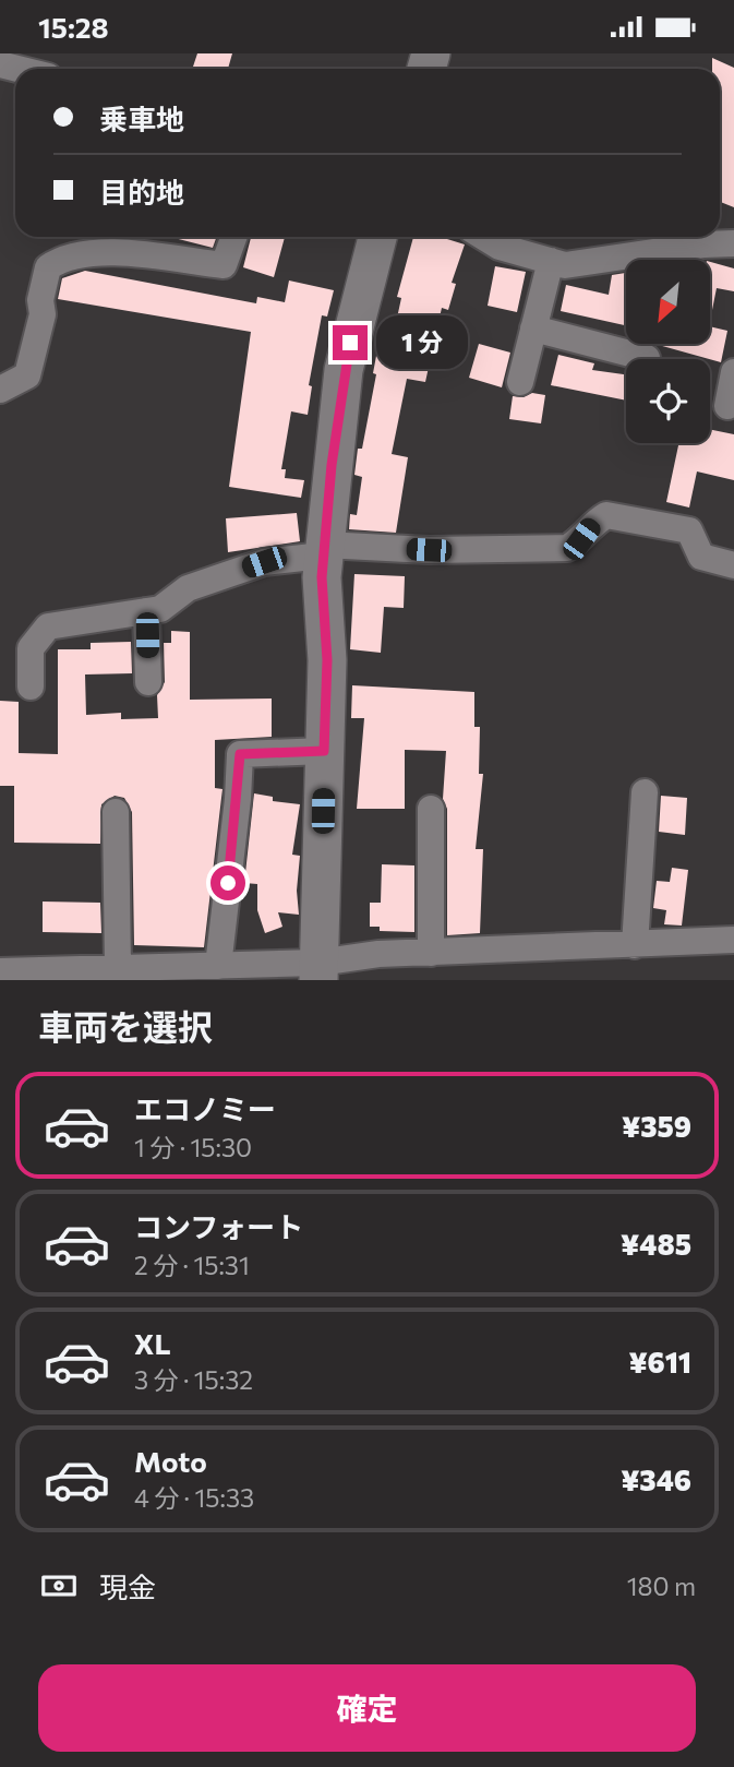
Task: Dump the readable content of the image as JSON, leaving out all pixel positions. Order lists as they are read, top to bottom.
{
  "north": "bottom left",
  "page": {
    "status": "15:28",
    "banner": ["乗車地", "目的地"],
    "bubble": "1 分",
    "heading": "車両を選択",
    "list": [
      {
        "name": "エコノミー",
        "note": "1 分 · 15:30",
        "value": "¥359"
      },
      {
        "name": "コンフォート",
        "note": "2 分 · 15:31",
        "value": "¥485"
      },
      {
        "name": "XL",
        "note": "3 分 · 15:32",
        "value": "¥611"
      },
      {
        "name": "Moto",
        "note": "4 分 · 15:33",
        "value": "¥346"
      }
    ],
    "pay": ["現金", "180 m"],
    "buttons": "確定"
  }
}
